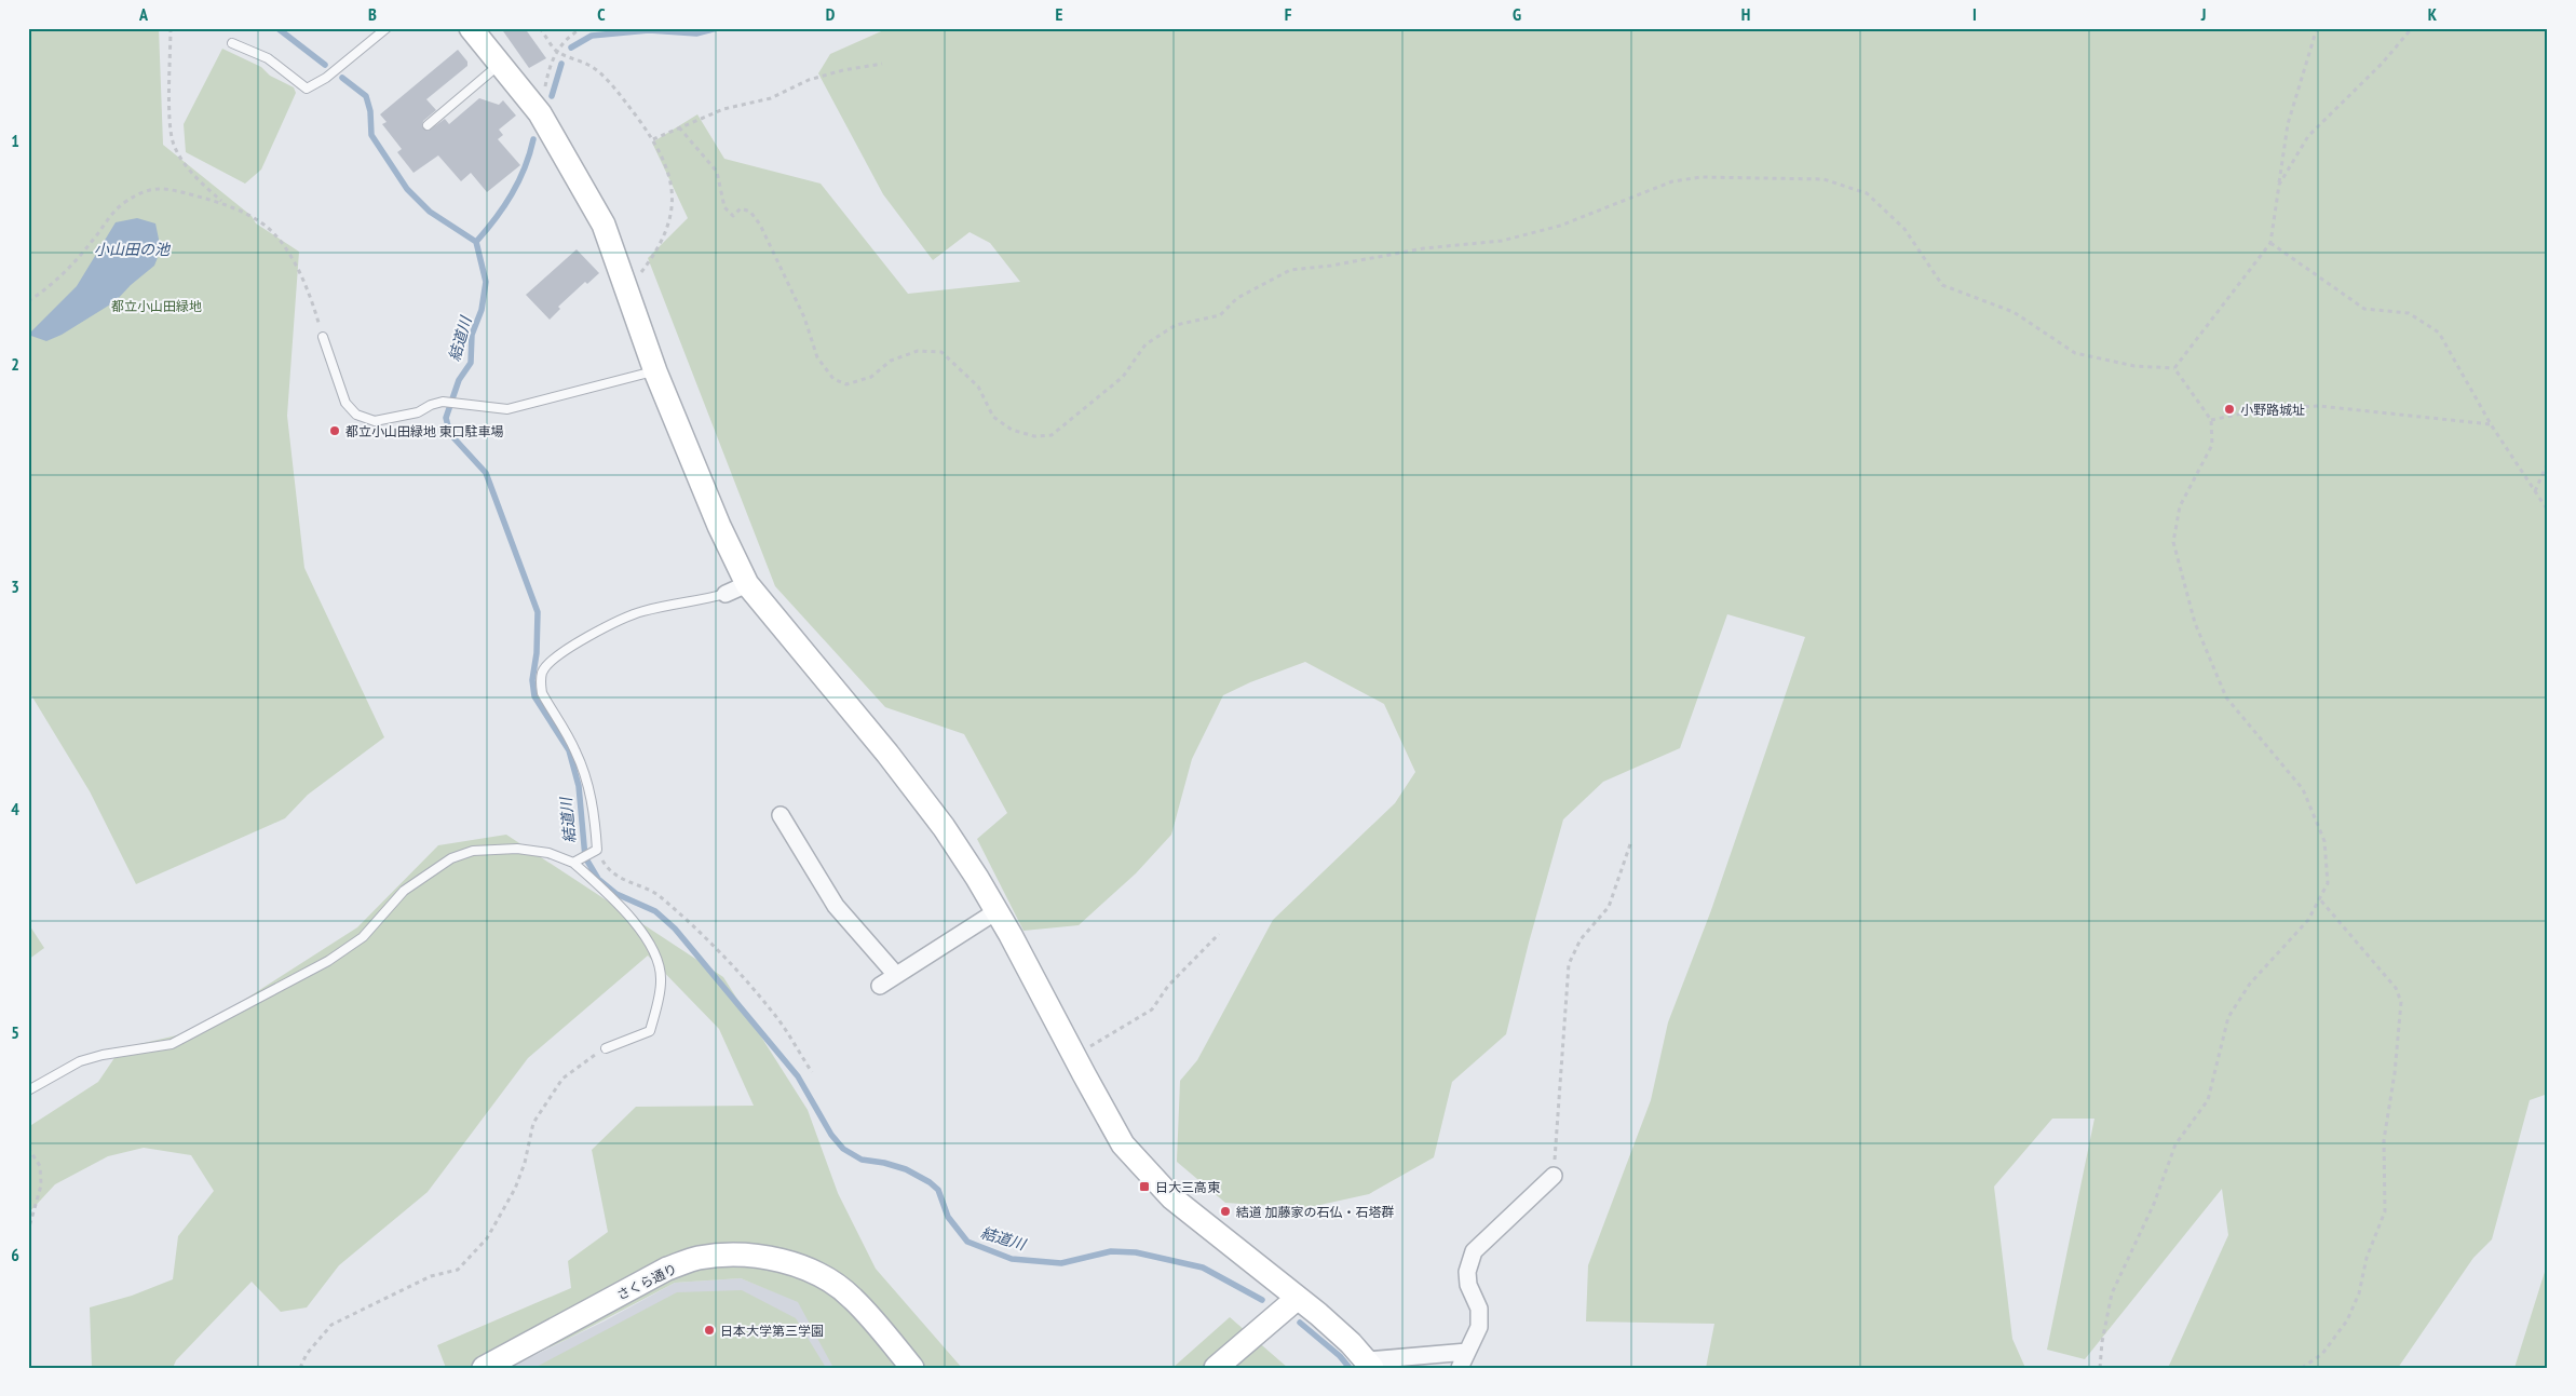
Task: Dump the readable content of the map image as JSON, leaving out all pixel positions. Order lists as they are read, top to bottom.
{
  "streets": {
    "street": ["さくら通り"]
  },
  "water": ["小山田の池", "結道川"],
  "parks": ["都立小山田緑地"],
  "places": {
    "other": [
      "小野路城址",
      "都立小山田緑地 東口駐車場",
      "結道 加藤家の石仏・石塔群",
      "日本大学第三学園"
    ],
    "transit": ["日大三高東"]
  },
  "grid": {
    "columns": [
      "A",
      "B",
      "C",
      "D",
      "E",
      "F",
      "G",
      "H",
      "I",
      "J",
      "K"
    ],
    "rows": [
      "1",
      "2",
      "3",
      "4",
      "5",
      "6"
    ]
  }
}
